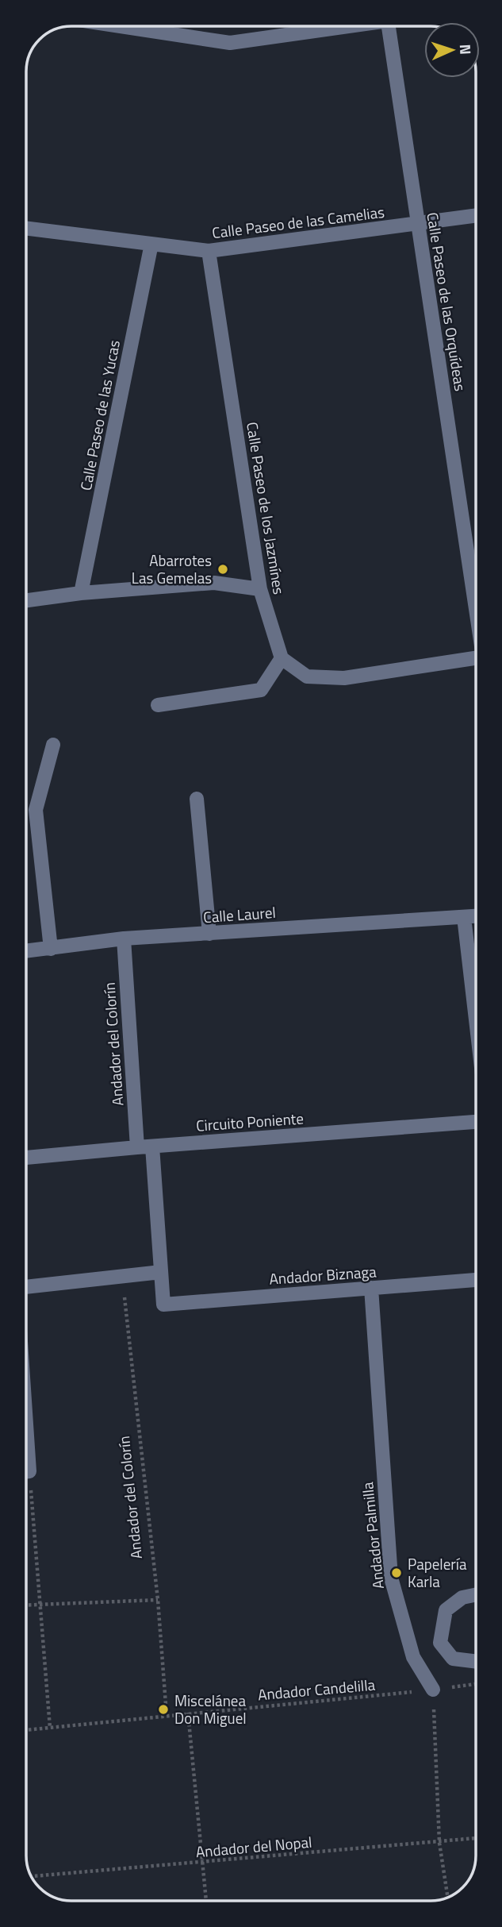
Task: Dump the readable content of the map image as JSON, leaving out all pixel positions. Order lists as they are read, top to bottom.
{
  "streets": {
    "street": [
      "Calle Paseo de las Camelias",
      "Calle Paseo de las Orquídeas",
      "Calle Paseo de las Yucas",
      "Calle Paseo de los Jazmínes",
      "Calle Laurel",
      "Andador del Colorín",
      "Circuito Poniente",
      "Andador Biznaga",
      "Andador Palmilla"
    ],
    "path": ["Andador Candelilla", "Andador del Nopal"]
  },
  "crossings": [
    ["Calle Paseo de las Camelias", "Calle Paseo de las Orquídeas"],
    ["Calle Paseo de las Camelias", "Calle Paseo de las Yucas"],
    ["Calle Paseo de las Camelias", "Calle Paseo de los Jazmínes"],
    ["Calle Laurel", "Andador del Colorín"],
    ["Andador del Colorín", "Circuito Poniente"],
    ["Andador del Colorín", "Andador Candelilla"],
    ["Andador Biznaga", "Andador Palmilla"],
    ["Andador Palmilla", "Andador Candelilla"]
  ],
  "places": ["Abarrotes Las Gemelas", "Papelería Karla", "Miscelánea Don Miguel"],
  "north": "right"
}
